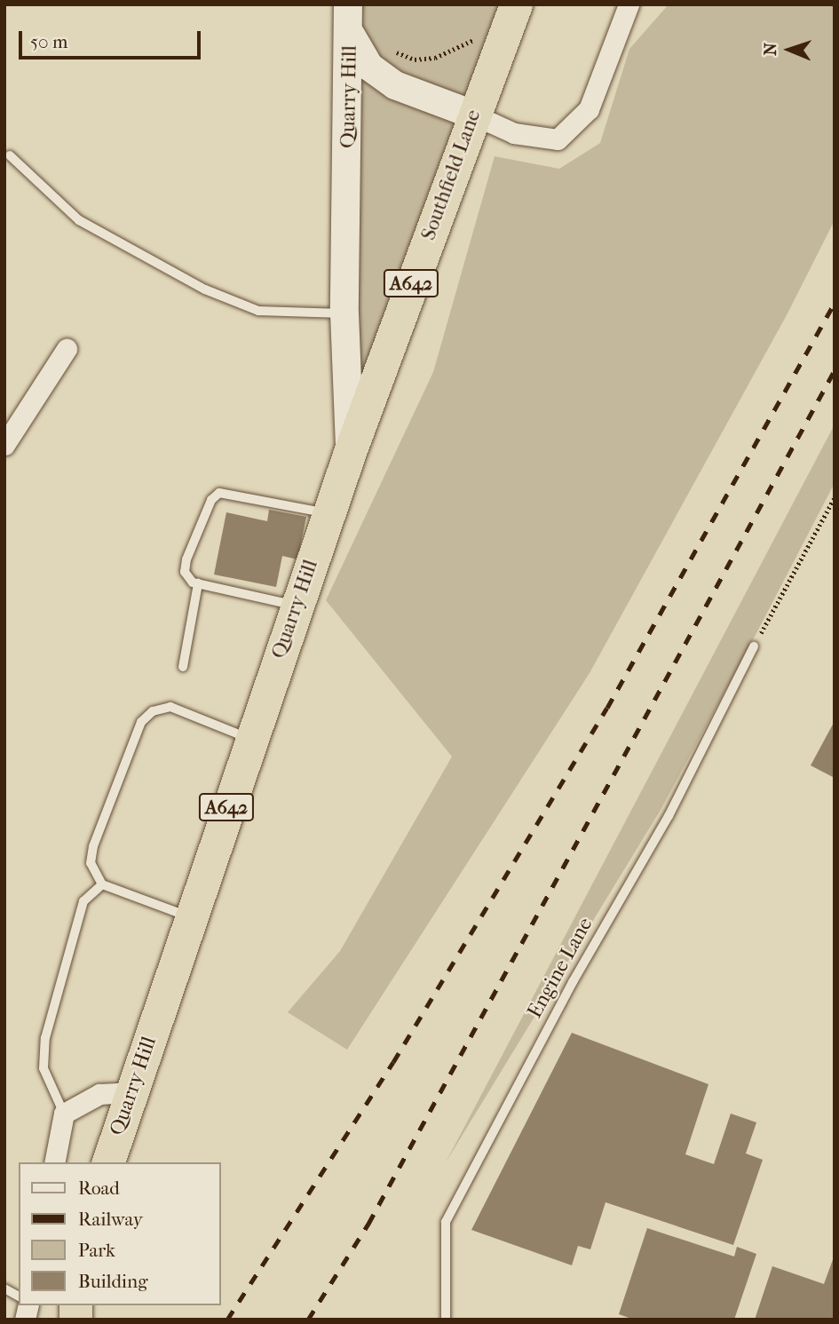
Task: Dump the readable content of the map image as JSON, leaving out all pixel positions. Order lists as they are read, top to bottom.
{
  "streets": {
    "highway": ["Quarry Hill", "Southfield Lane", "A642"],
    "lane": ["Engine Lane"]
  },
  "crossings": [
    ["Quarry Hill", "Southfield Lane"]
  ],
  "legend": [
    "Road",
    "Railway",
    "Park",
    "Building"
  ],
  "scale_bar": "50 m",
  "north": "left"
}
